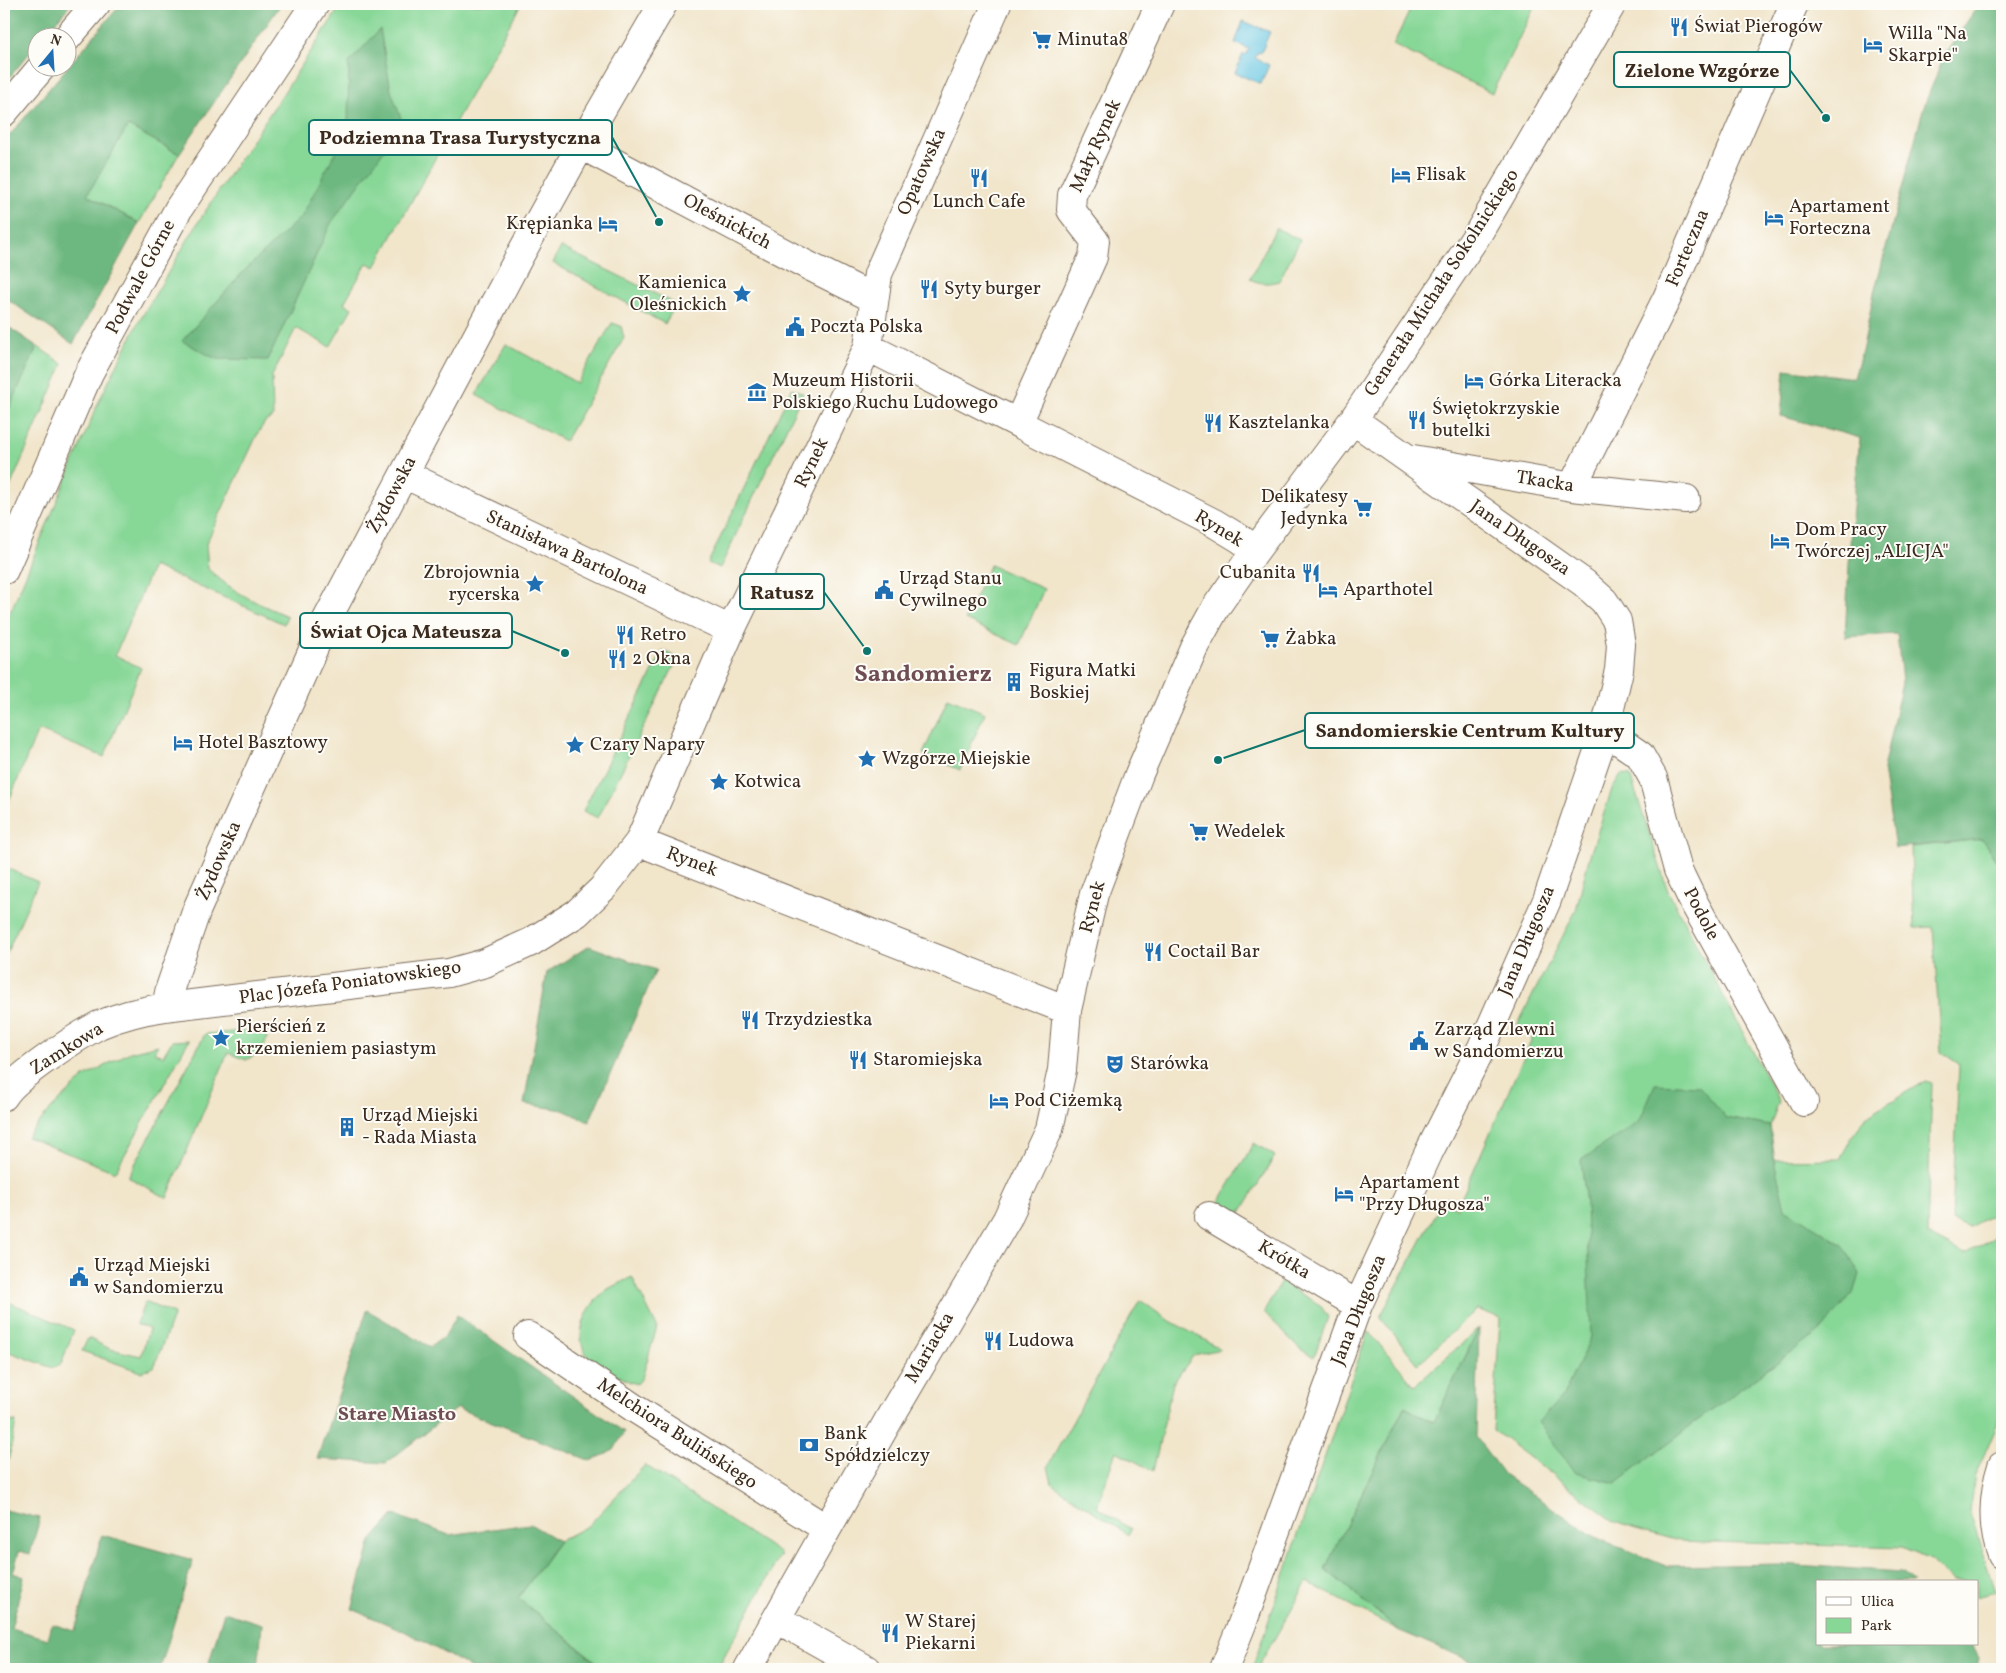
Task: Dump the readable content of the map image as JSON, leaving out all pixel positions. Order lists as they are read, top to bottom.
{
  "streets": {
    "street": [
      "Mały Rynek",
      "Opatowska",
      "Oleśnickich",
      "Forteczna",
      "Podwale Górne",
      "Generała Michała Sokolnickiego",
      "Rynek",
      "Tkacka",
      "Żydowska",
      "Jana Długosza",
      "Stanisława Bartolona",
      "Podole",
      "Plac Józefa Poniatowskiego",
      "Zamkowa",
      "Krótka",
      "Mariacka",
      "Melchiora Bulińskiego"
    ]
  },
  "crossings": [
    ["Mały Rynek", "Rynek"],
    ["Opatowska", "Oleśnickich"],
    ["Opatowska", "Rynek"],
    ["Oleśnickich", "Żydowska"],
    ["Forteczna", "Tkacka"],
    ["Generała Michała Sokolnickiego", "Rynek"],
    ["Generała Michała Sokolnickiego", "Jana Długosza"],
    ["Rynek", "Stanisława Bartolona"],
    ["Rynek", "Plac Józefa Poniatowskiego"],
    ["Rynek", "Mariacka"],
    ["Tkacka", "Jana Długosza"],
    ["Żydowska", "Stanisława Bartolona"],
    ["Żydowska", "Plac Józefa Poniatowskiego"],
    ["Żydowska", "Zamkowa"],
    ["Jana Długosza", "Podole"],
    ["Jana Długosza", "Krótka"],
    ["Plac Józefa Poniatowskiego", "Zamkowa"],
    ["Mariacka", "Melchiora Bulińskiego"]
  ],
  "districts": ["Sandomierz", "Stare Miasto"],
  "places": {
    "restaurant": [
      "Świat Pierogów",
      "Lunch Cafe",
      "Syty burger",
      "Świętokrzyskie butelki",
      "Kasztelanka",
      "Cubanita",
      "Retro",
      "2 Okna",
      "Coctail Bar",
      "Trzydziestka",
      "Staromiejska",
      "Ludowa",
      "W Starej Piekarni"
    ],
    "supermarket": [
      "Minuta8",
      "Delikatesy Jedynka",
      "Żabka",
      "Wedelek"
    ],
    "hotel": [
      "Willa \"Na Skarpie\"",
      "Flisak",
      "Apartament Forteczna",
      "Krępianka",
      "Górka Literacka",
      "Dom Pracy Twórczej „ALICJA\"",
      "Aparthotel",
      "Hotel Basztowy",
      "Pod Ciżemką",
      "Apartament \"Przy Długosza\""
    ],
    "other": [
      "Zielone Wzgórze",
      "Podziemna Trasa Turystyczna",
      "Ratusz",
      "Świat Ojca Mateusza",
      "Sandomierskie Centrum Kultury"
    ],
    "place": [
      "Kamienica Oleśnickich",
      "Zbrojownia rycerska",
      "Czary Napary",
      "Wzgórze Miejskie",
      "Kotwica",
      "Pierścień z krzemieniem pasiastym"
    ],
    "public building": [
      "Poczta Polska",
      "Urząd Stanu Cywilnego",
      "Zarząd Zlewni w Sandomierzu",
      "Urząd Miejski w Sandomierzu"
    ],
    "museum": ["Muzeum Historii Polskiego Ruchu Ludowego"],
    "building": ["Figura Matki Boskiej", "Urząd Miejski - Rada Miasta"],
    "theatre": ["Starówka"],
    "bank": ["Bank Spółdzielczy"]
  },
  "legend": ["Ulica", "Park"],
  "north": "top"
}
